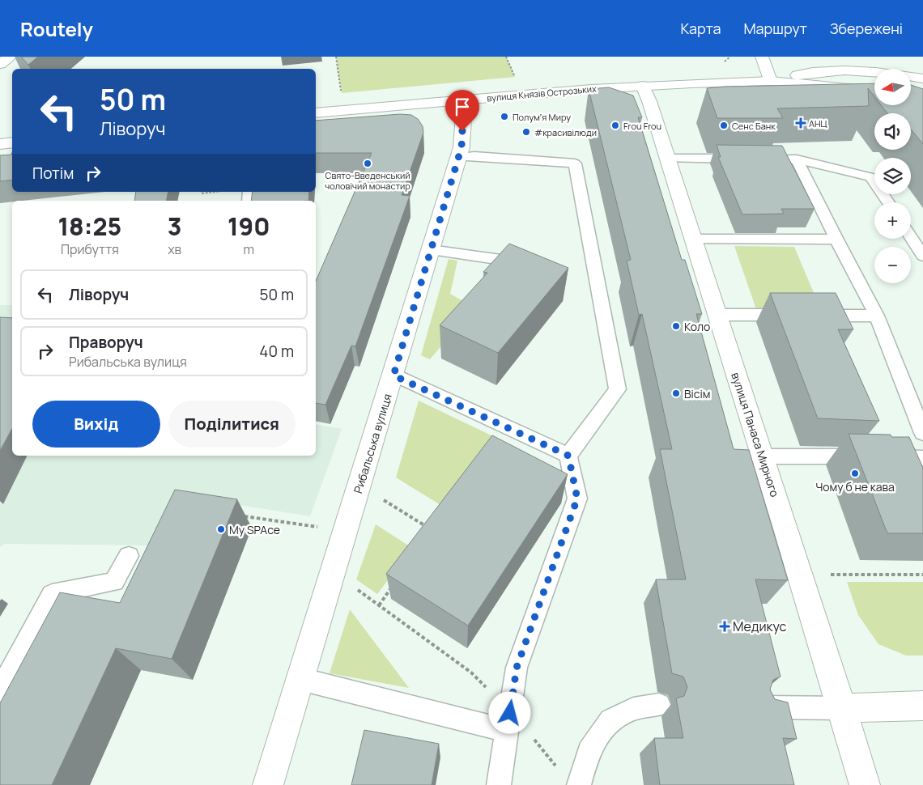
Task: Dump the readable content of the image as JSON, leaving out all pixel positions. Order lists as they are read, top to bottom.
{
  "streets": {
    "street": ["вулиця Князів Острозьких", "вулиця Панаса Мирного", "Рибальська вулиця"]
  },
  "crossings": [
    ["вулиця Князів Острозьких", "вулиця Панаса Мирного"],
    ["вулиця Князів Острозьких", "Рибальська вулиця"]
  ],
  "places": {
    "other": [
      "Полумʼя Миру",
      "Frou Frou",
      "Сенс Банк",
      "#красивілюди",
      "Свято-Введенський чоловічий монастир",
      "Коло",
      "Вісім",
      "Чому б не кава",
      "My SPAce"
    ],
    "health": ["АНЦ", "Медикус"]
  },
  "north": "left",
  "page": {
    "header": "Routely",
    "nav": ["Карта", "Маршрут", "Збережені"],
    "map_buttons": ["+", "−"],
    "turn": ["50 m", "Ліворуч"],
    "then": "Потім",
    "eta": [
      "18:25",
      "Прибуття",
      "3",
      "хв",
      "190",
      "m"
    ],
    "list": [
      {
        "name": "Ліворуч",
        "value": "50 m"
      },
      {
        "name": "Праворуч",
        "note": "Рибальська вулиця",
        "value": "40 m"
      }
    ],
    "buttons": ["Вихід", "Поділитися"]
  }
}
